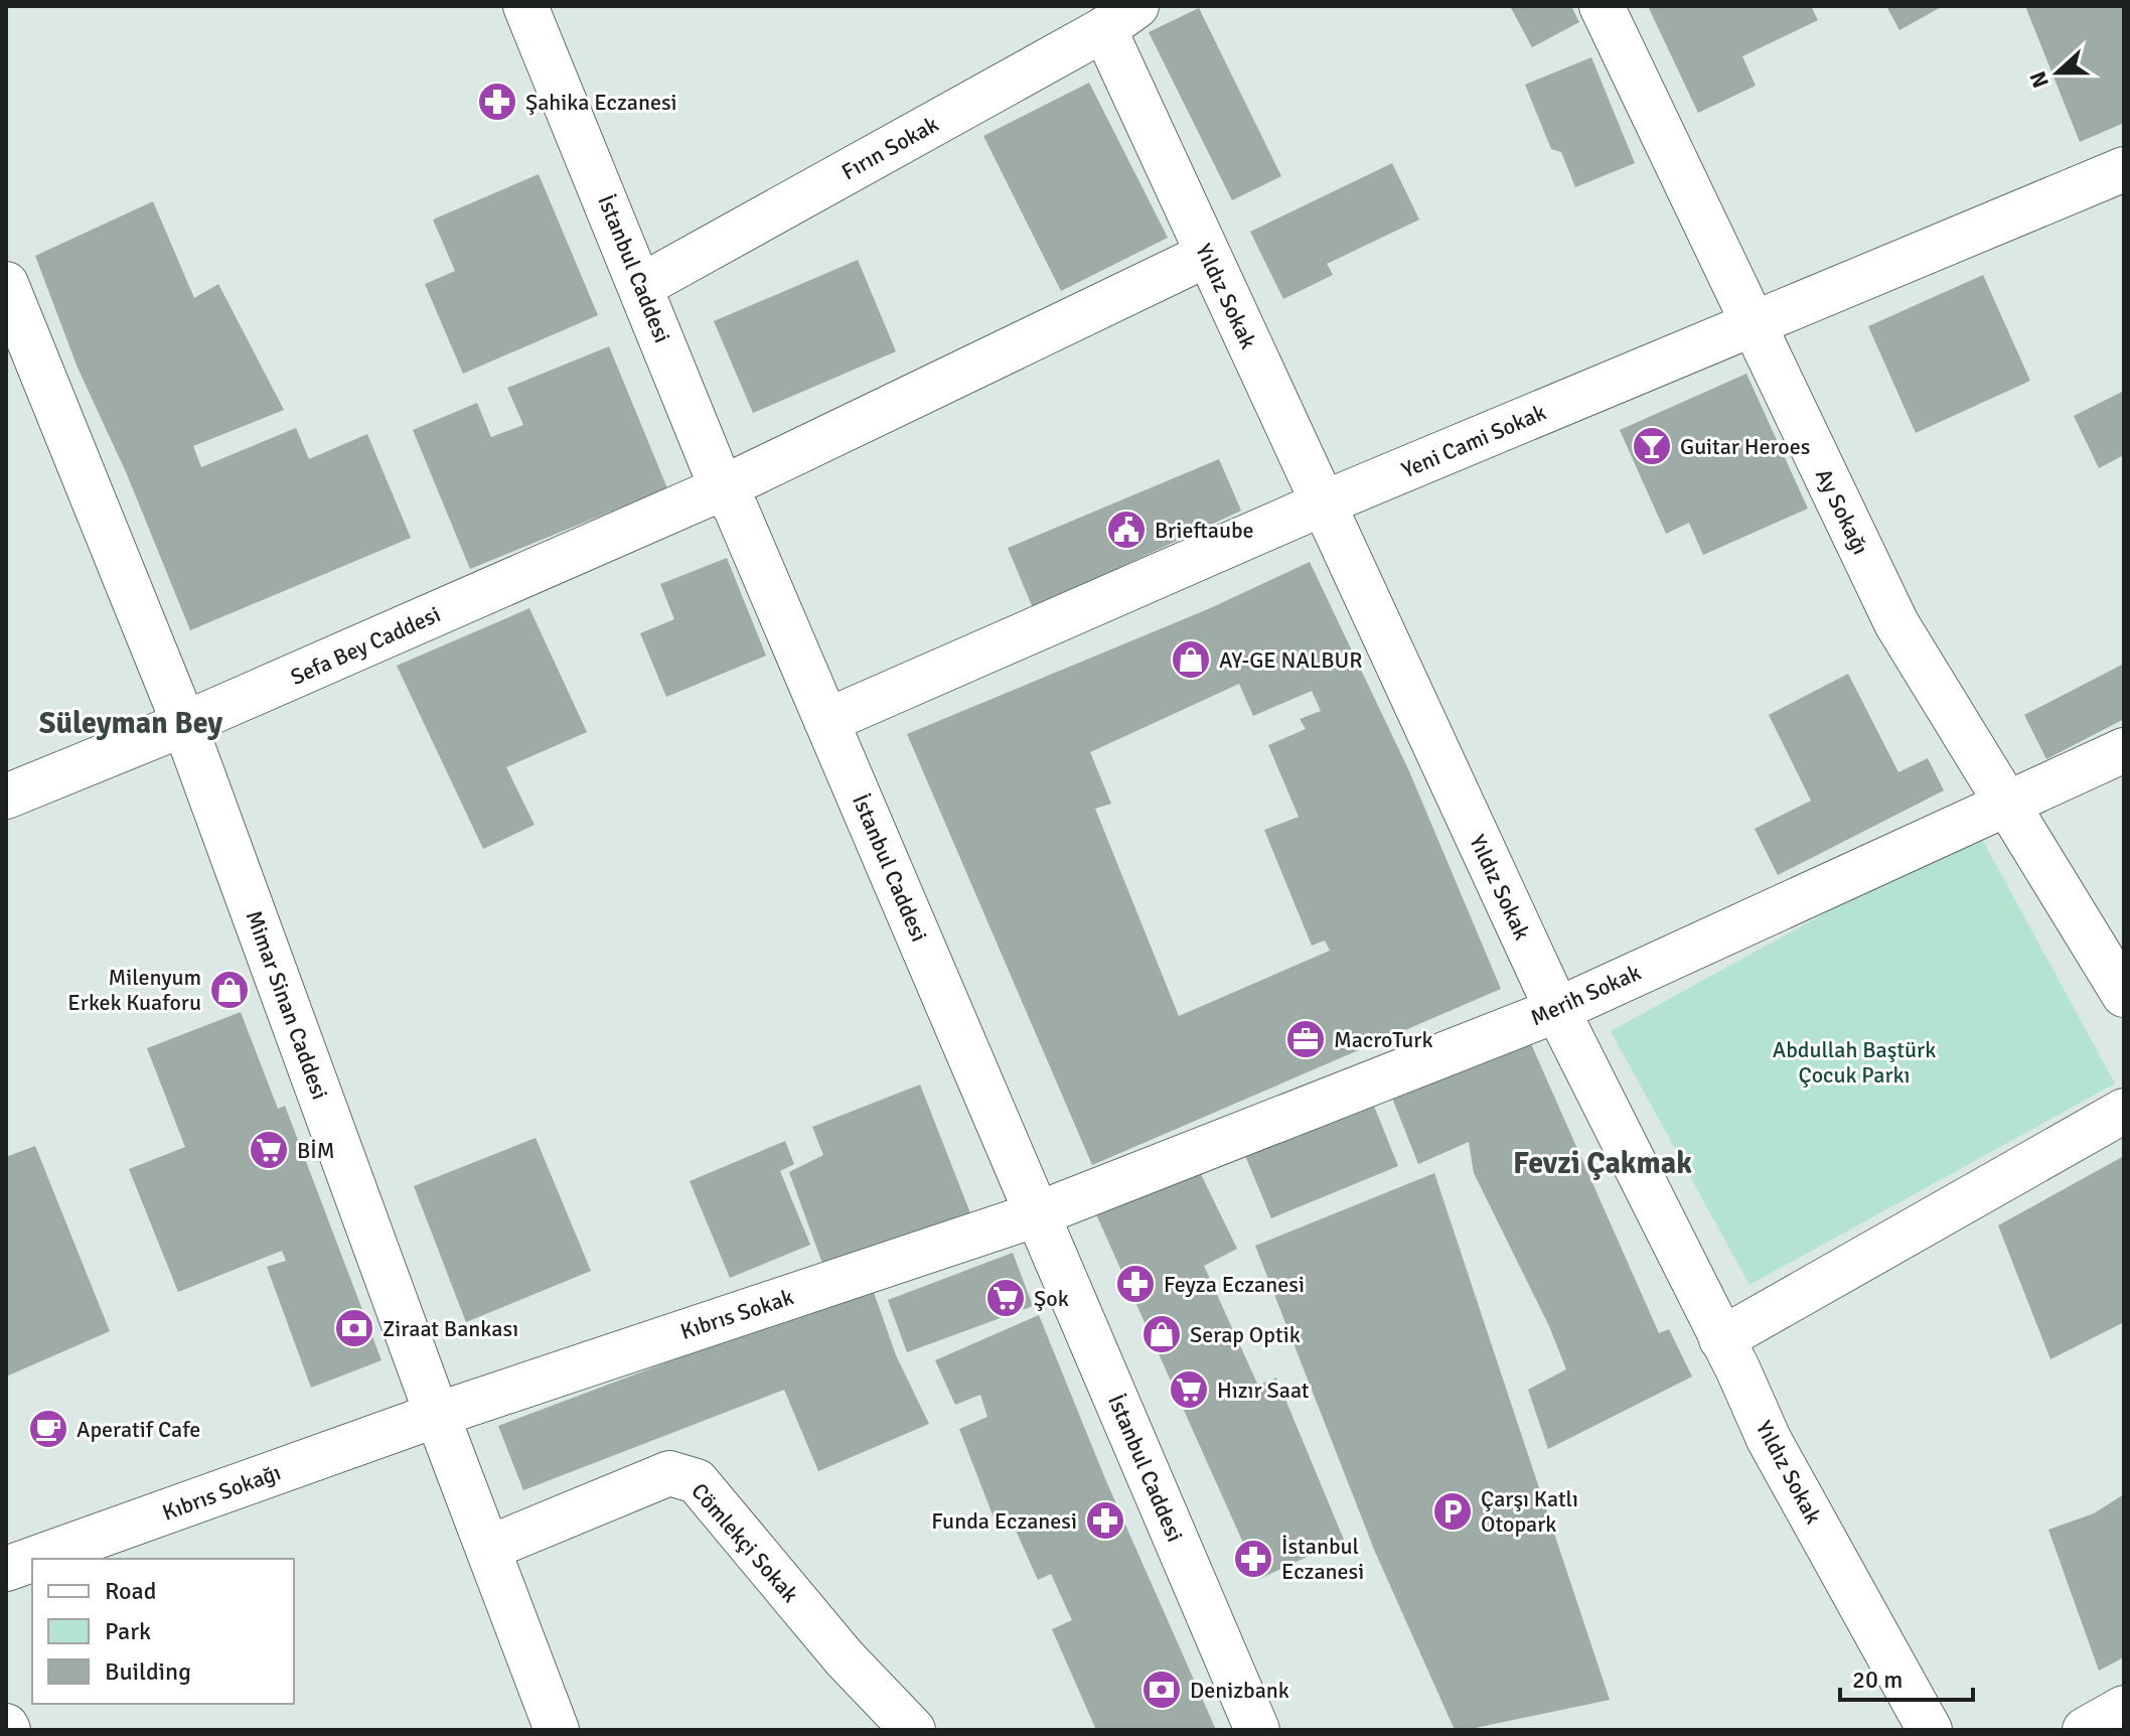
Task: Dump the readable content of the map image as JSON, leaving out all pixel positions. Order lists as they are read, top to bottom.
{
  "streets": {
    "street": [
      "Fırın Sokak",
      "İstanbul Caddesi",
      "Yıldız Sokak",
      "Yeni Cami Sokak",
      "Ay Sokağı",
      "Sefa Bey Caddesi",
      "Merih Sokak",
      "Mimar Sinan Caddesi",
      "Kıbrıs Sokak",
      "Kıbrıs Sokağı",
      "Cömlekçi Sokak"
    ]
  },
  "crossings": [
    ["Fırın Sokak", "İstanbul Caddesi"],
    ["Fırın Sokak", "Yıldız Sokak"],
    ["İstanbul Caddesi", "Yeni Cami Sokak"],
    ["İstanbul Caddesi", "Sefa Bey Caddesi"],
    ["İstanbul Caddesi", "Merih Sokak"],
    ["İstanbul Caddesi", "Kıbrıs Sokak"],
    ["Yıldız Sokak", "Yeni Cami Sokak"],
    ["Yıldız Sokak", "Sefa Bey Caddesi"],
    ["Yıldız Sokak", "Merih Sokak"],
    ["Yeni Cami Sokak", "Ay Sokağı"],
    ["Ay Sokağı", "Merih Sokak"],
    ["Sefa Bey Caddesi", "Mimar Sinan Caddesi"],
    ["Merih Sokak", "Kıbrıs Sokak"],
    ["Mimar Sinan Caddesi", "Kıbrıs Sokak"],
    ["Mimar Sinan Caddesi", "Kıbrıs Sokağı"],
    ["Mimar Sinan Caddesi", "Cömlekçi Sokak"],
    ["Kıbrıs Sokak", "Kıbrıs Sokağı"]
  ],
  "districts": ["Süleyman Bey", "Fevzi Çakmak"],
  "parks": ["Abdullah Baştürk Çocuk Parkı"],
  "places": {
    "pharmacy": [
      "Şahika Eczanesi",
      "Feyza Eczanesi",
      "Funda Eczanesi",
      "İstanbul Eczanesi"
    ],
    "bar": ["Guitar Heroes"],
    "public building": ["Brieftaube"],
    "shop": ["AY-GE NALBUR", "Milenyum Erkek Kuaforu", "Serap Optik"],
    "office": ["MacroTurk"],
    "supermarket": ["BİM", "Şok", "Hızır Saat"],
    "bank": ["Ziraat Bankası", "Denizbank"],
    "cafe": ["Aperatif Cafe"],
    "parking": ["Çarşı Katlı Otopark"]
  },
  "legend": ["Road", "Park", "Building"],
  "scale_bar": "20 m",
  "north": "left"
}
